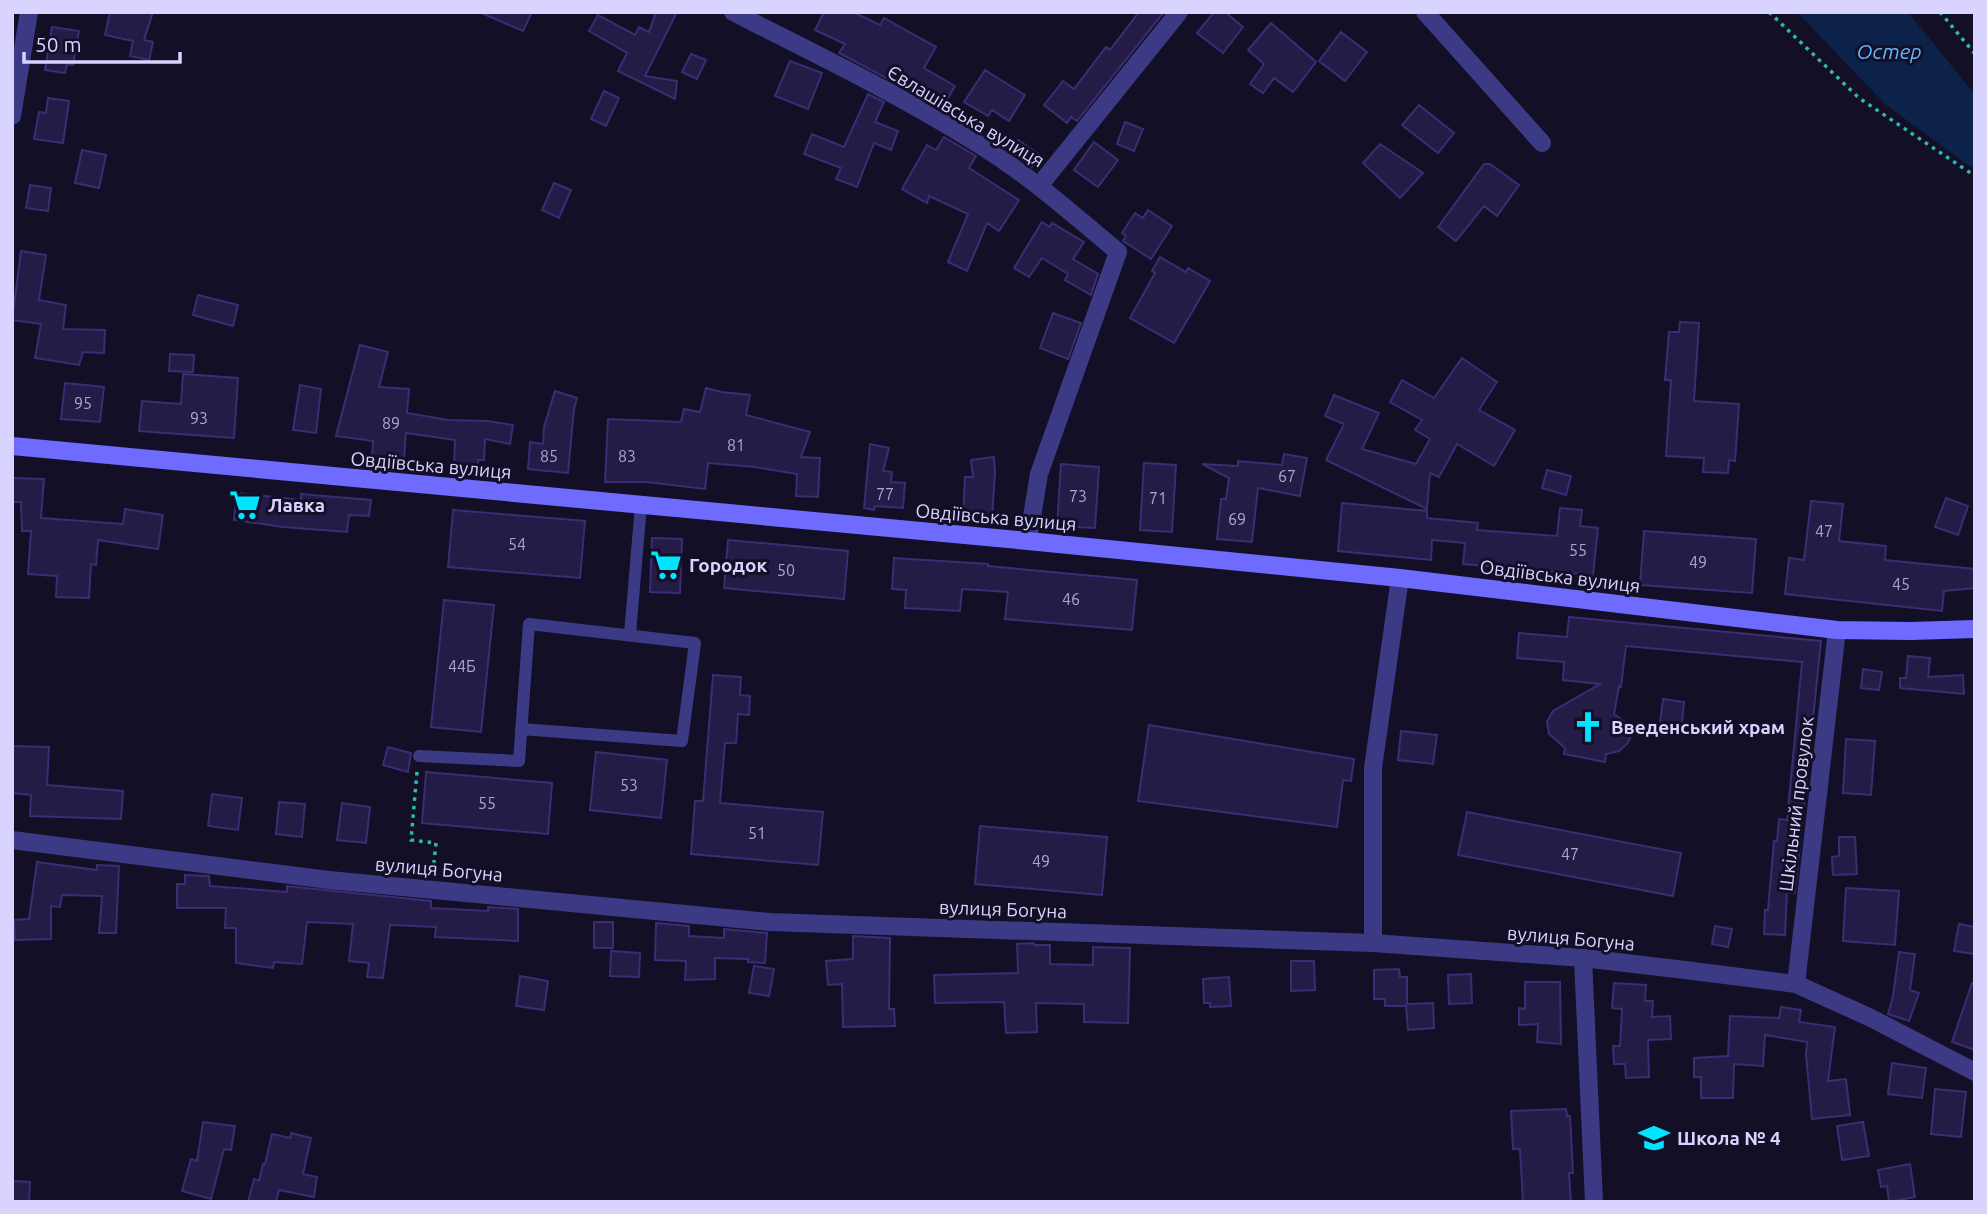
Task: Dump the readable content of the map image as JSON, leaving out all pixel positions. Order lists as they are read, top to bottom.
{
  "streets": {
    "main road": ["Овдіївська вулиця"],
    "street": ["Євлашівська вулиця", "Шкільний провулок", "вулиця Богуна"]
  },
  "crossings": [
    ["Євлашівська вулиця", "Овдіївська вулиця"],
    ["Овдіївська вулиця", "Шкільний провулок"],
    ["Шкільний провулок", "вулиця Богуна"]
  ],
  "water": ["Остер"],
  "places": {
    "supermarket": ["Лавка", "Городок"],
    "church": ["Введенський храм"],
    "school or university": ["Школа № 4"]
  },
  "house_numbers": [
    "95",
    "93",
    "89",
    "81",
    "85",
    "83",
    "67",
    "77",
    "73",
    "71",
    "69",
    "47",
    "54",
    "55",
    "49",
    "50",
    "45",
    "46",
    "44Б",
    "53",
    "55",
    "51",
    "47",
    "49"
  ],
  "scale_bar": "50 m"
}
